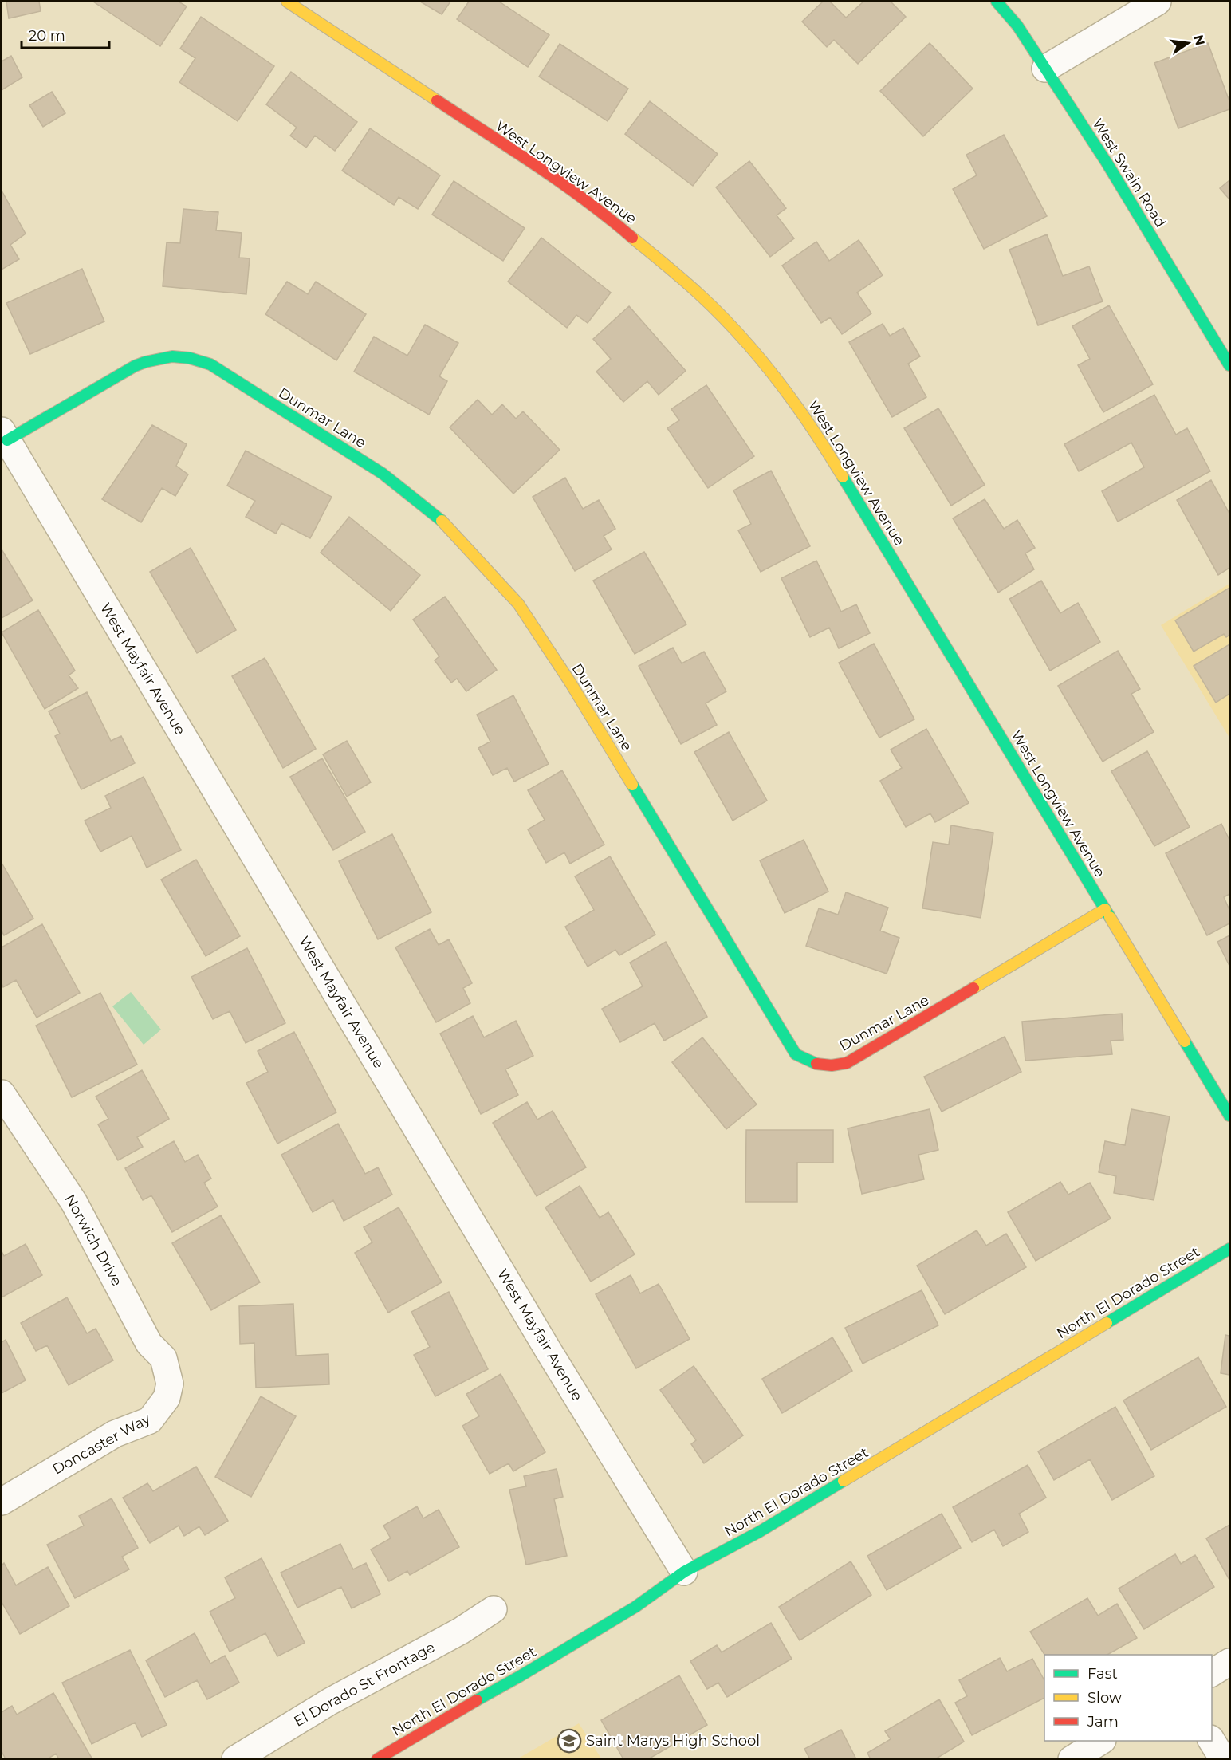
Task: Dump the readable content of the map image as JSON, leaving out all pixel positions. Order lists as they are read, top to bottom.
{
  "streets": {
    "street": [
      "West Longview Avenue",
      "West Swain Road",
      "Dunmar Lane",
      "West Mayfair Avenue",
      "Norwich Drive",
      "North El Dorado Street",
      "Doncaster Way",
      "El Dorado St Frontage"
    ]
  },
  "crossings": [
    ["West Longview Avenue", "Dunmar Lane"],
    ["Dunmar Lane", "West Mayfair Avenue"],
    ["West Mayfair Avenue", "North El Dorado Street"],
    ["Norwich Drive", "Doncaster Way"]
  ],
  "places": {
    "school or university": ["Saint Marys High School"]
  },
  "legend": ["Fast", "Slow", "Jam"],
  "scale_bar": "20 m",
  "north": "right"
}
